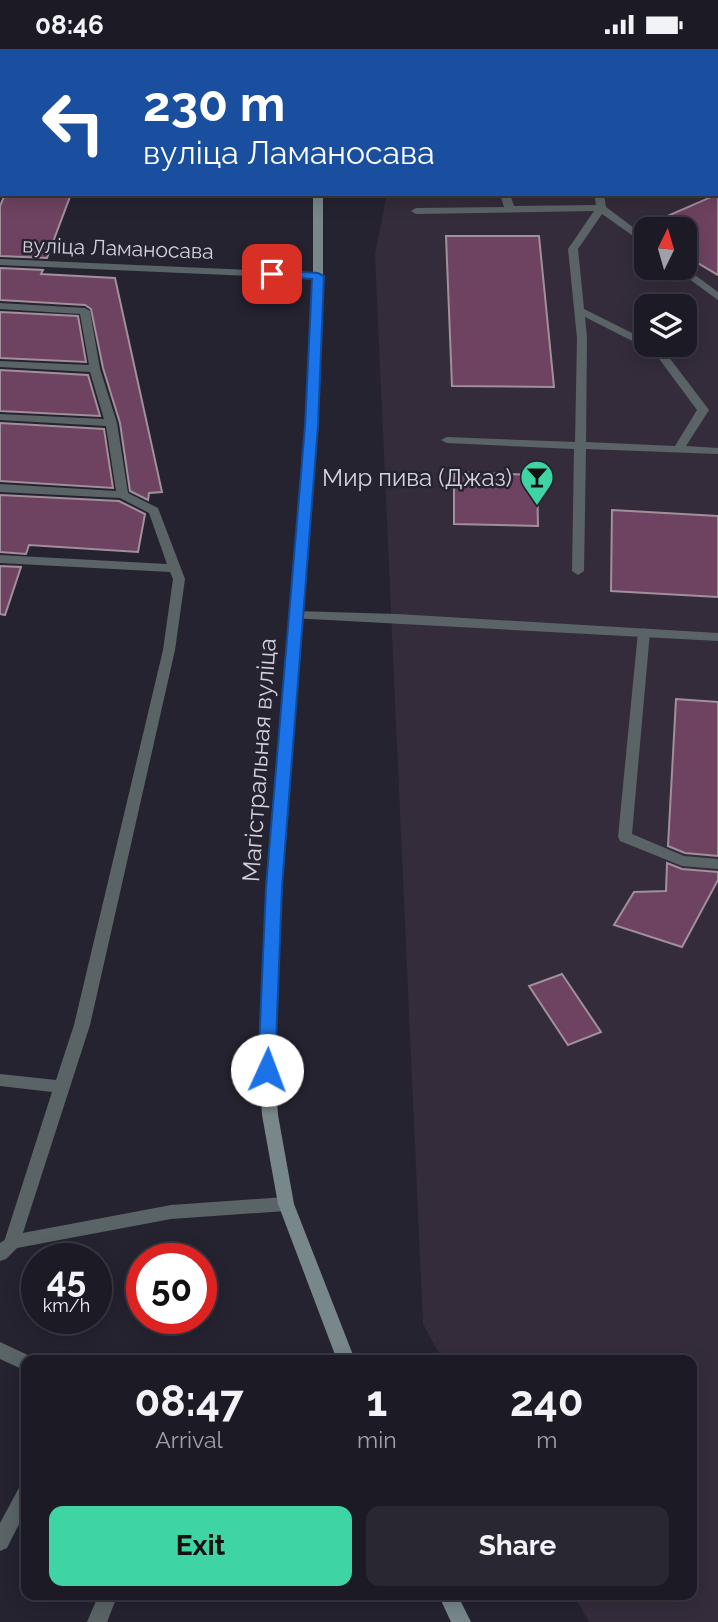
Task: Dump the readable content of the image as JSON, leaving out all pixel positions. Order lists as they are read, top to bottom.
{
  "streets": {
    "main road": ["Магістральная вуліца"],
    "street": ["вуліца Ламаносава"]
  },
  "crossings": [
    ["вуліца Ламаносава", "Магістральная вуліца"]
  ],
  "places": {
    "bar": ["Мир пива (Джаз)"]
  },
  "north": "top",
  "page": {
    "status": "08:46",
    "turn": ["230 m", "вуліца Ламаносава"],
    "speed": "45 km/h",
    "limit": "50",
    "eta": [
      "08:47",
      "Arrival",
      "1",
      "min",
      "240",
      "m"
    ],
    "buttons": ["Exit", "Share"]
  }
}
